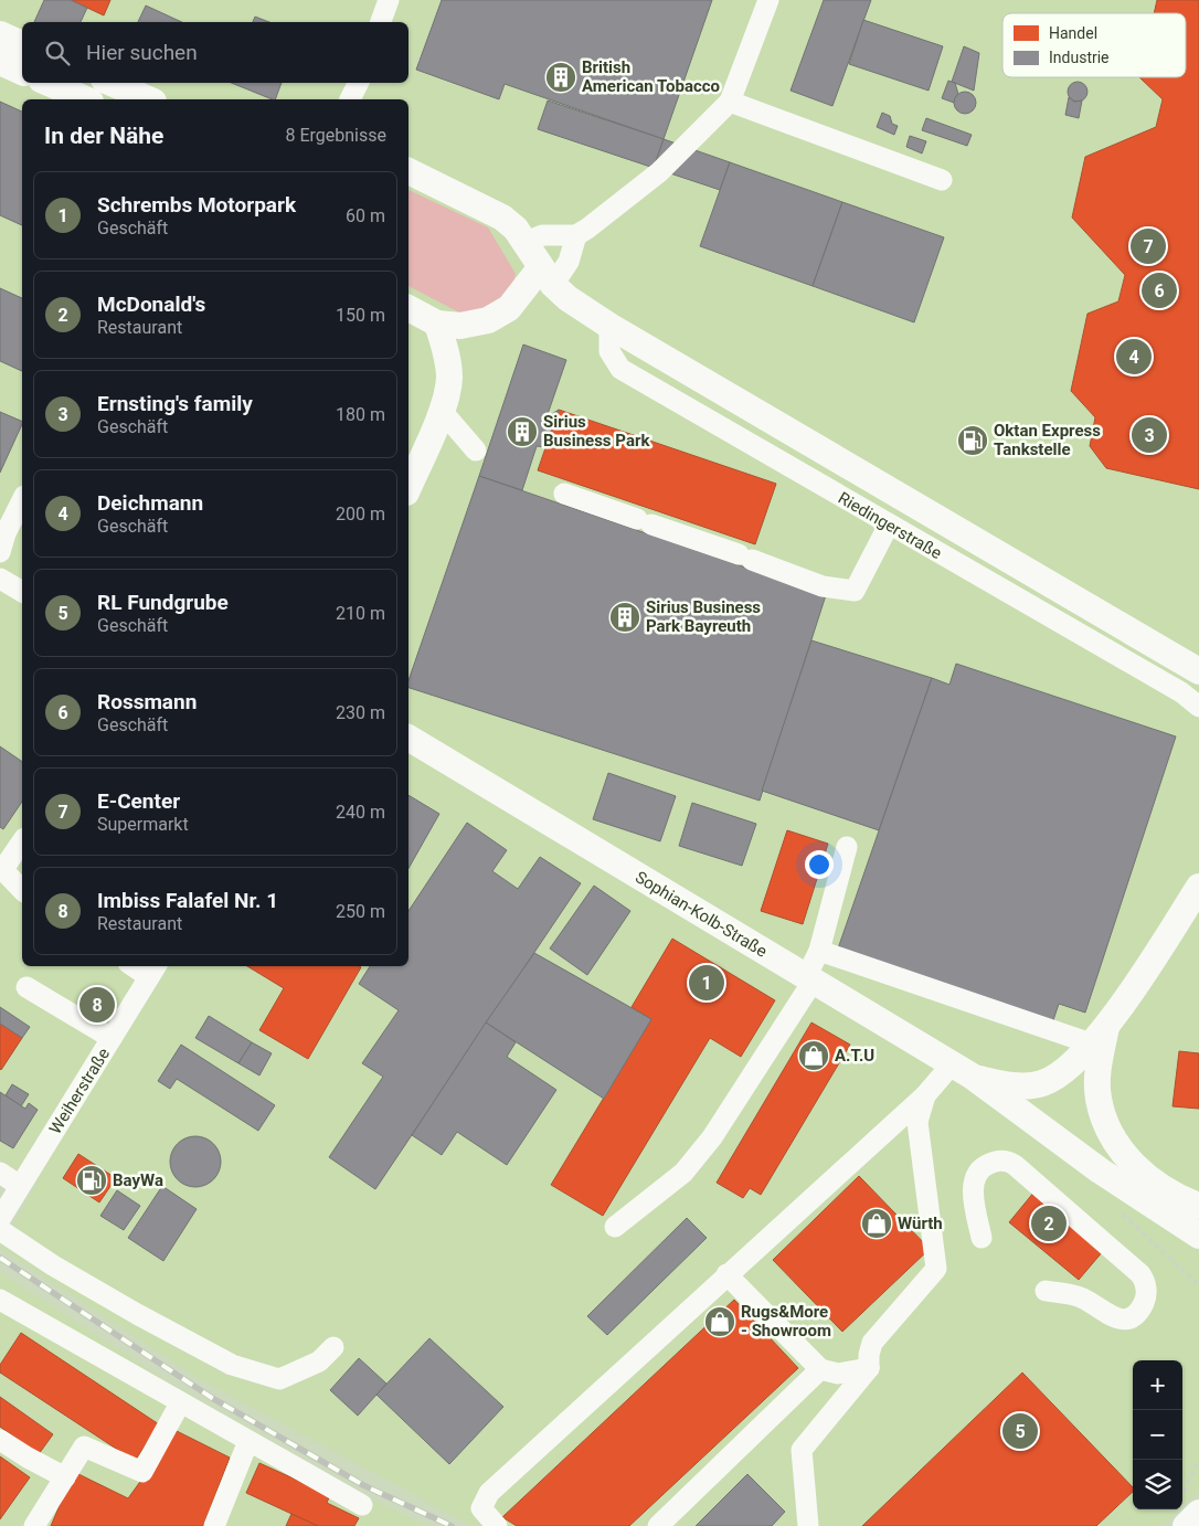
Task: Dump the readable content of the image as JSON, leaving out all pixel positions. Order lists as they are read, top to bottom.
{
  "streets": {
    "main road": ["Riedingerstraße", "Sophian-Kolb-Straße"],
    "street": ["Weiherstraße"]
  },
  "places": {
    "building": ["British American Tobacco", "Sirius Business Park", "Sirius Business Park Bayreuth"],
    "fuel station": ["Oktan Express Tankstelle", "BayWa"],
    "shop": ["A.T.U", "Würth", "Rugs&More - Showroom"]
  },
  "legend": ["Handel", "Industrie"],
  "page": {
    "search": "Hier suchen",
    "heading": ["In der Nähe", "8 Ergebnisse"],
    "list": [
      {
        "mark": "1",
        "name": "Schrembs Motorpark",
        "note": "Geschäft",
        "value": "60 m"
      },
      {
        "mark": "2",
        "name": "McDonald's",
        "note": "Restaurant",
        "value": "150 m"
      },
      {
        "mark": "3",
        "name": "Ernsting's family",
        "note": "Geschäft",
        "value": "180 m"
      },
      {
        "mark": "4",
        "name": "Deichmann",
        "note": "Geschäft",
        "value": "200 m"
      },
      {
        "mark": "5",
        "name": "RL Fundgrube",
        "note": "Geschäft",
        "value": "210 m"
      },
      {
        "mark": "6",
        "name": "Rossmann",
        "note": "Geschäft",
        "value": "230 m"
      },
      {
        "mark": "7",
        "name": "E-Center",
        "note": "Supermarkt",
        "value": "240 m"
      },
      {
        "mark": "8",
        "name": "Imbiss Falafel Nr. 1",
        "note": "Restaurant",
        "value": "250 m"
      }
    ],
    "pins": [
      "7",
      "6",
      "4",
      "3",
      "1",
      "8",
      "2",
      "5"
    ],
    "map_buttons": ["+", "−"]
  }
}
